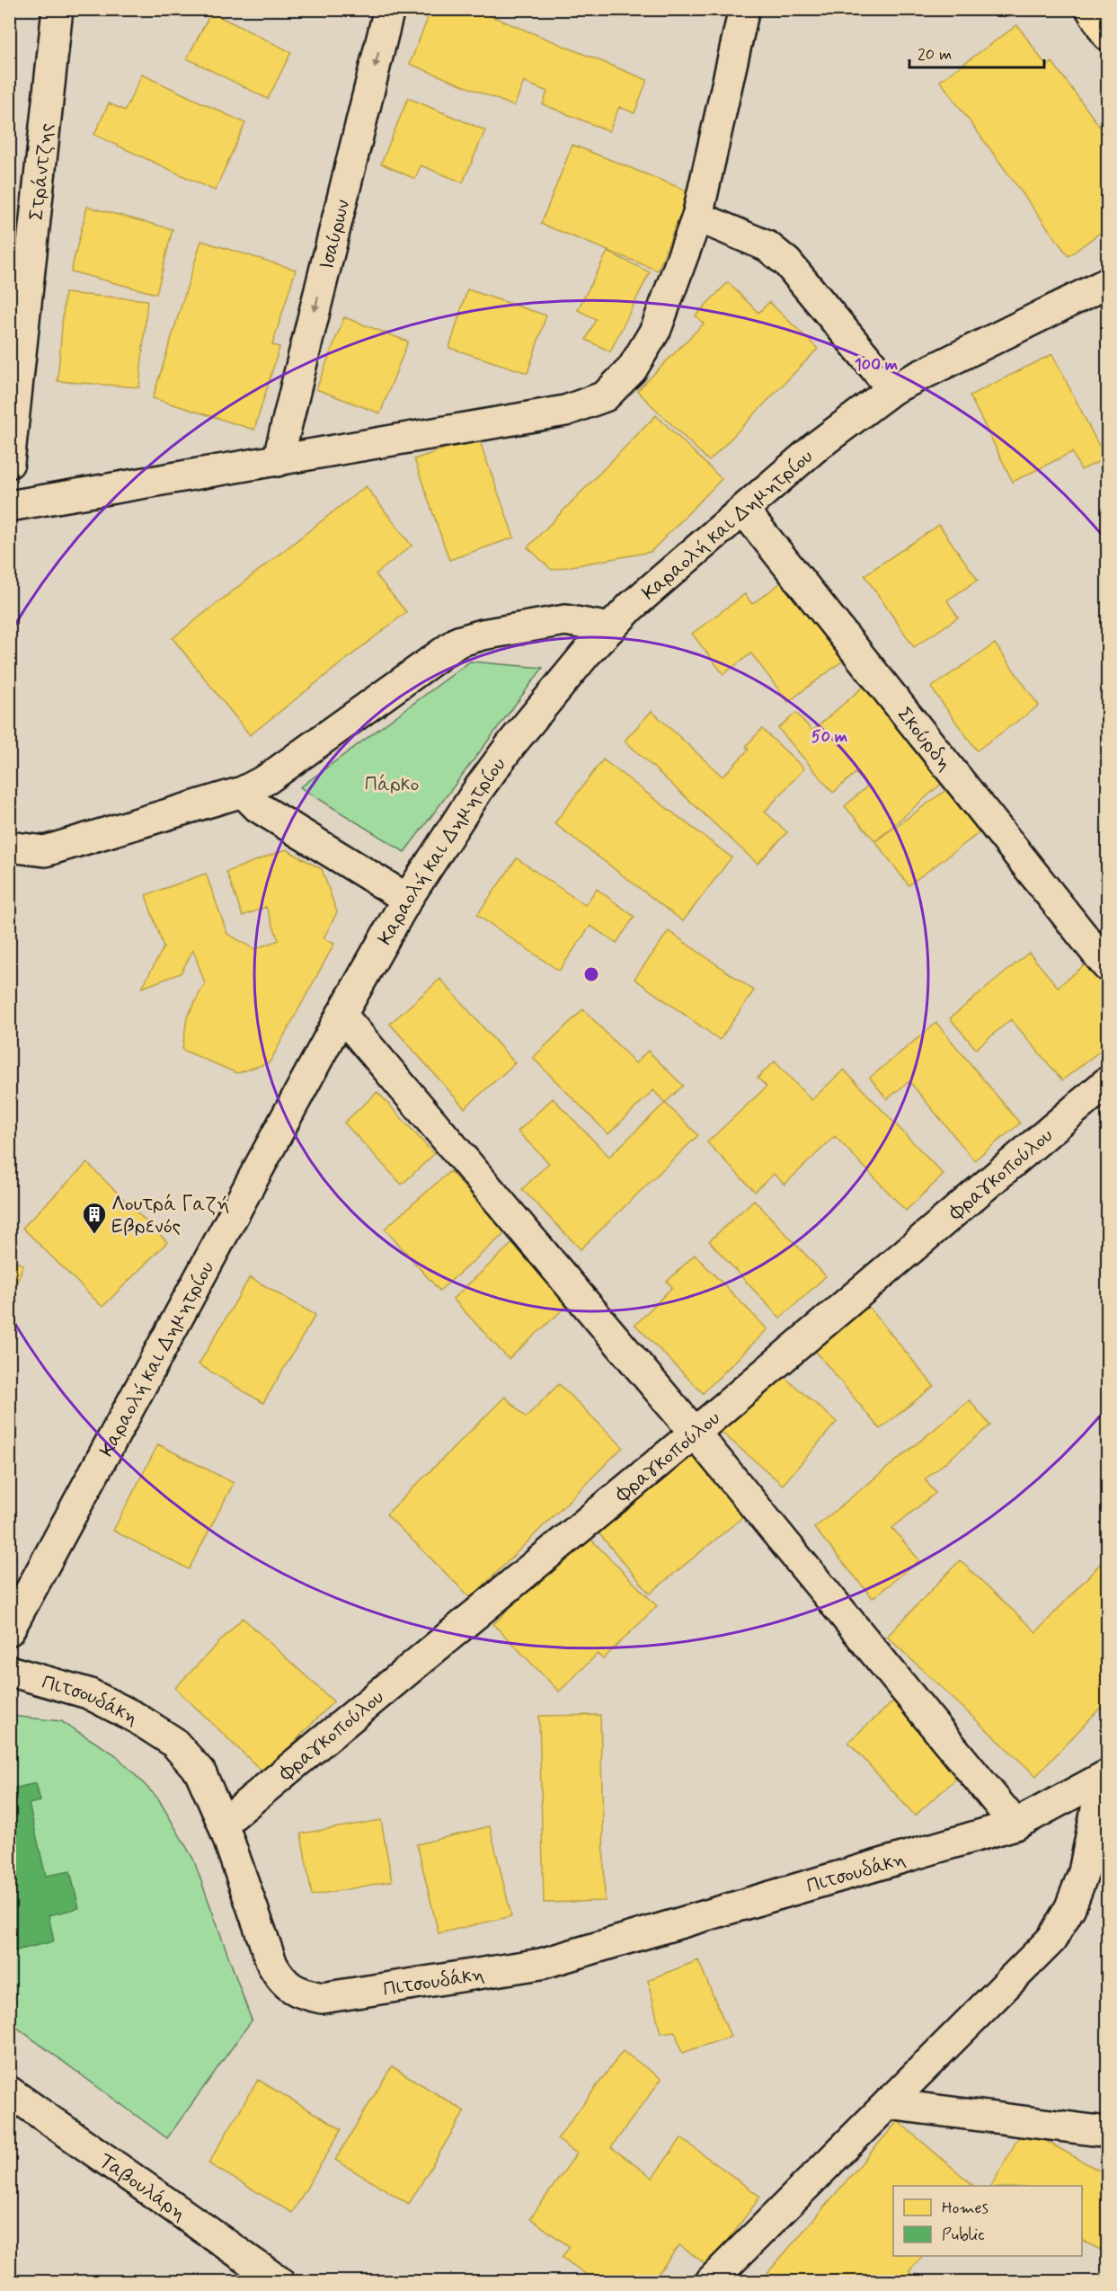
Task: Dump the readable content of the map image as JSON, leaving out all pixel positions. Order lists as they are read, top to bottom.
{
  "streets": {
    "street": [
      "Στράντζης",
      "Ισαύρων",
      "Καραολή και Δημητρίου",
      "Σκούρδη",
      "Φραγκοπούλου",
      "Πιτσουδάκη",
      "Ταβουλάρη"
    ]
  },
  "crossings": [
    ["Καραολή και Δημητρίου", "Σκούρδη"],
    ["Φραγκοπούλου", "Πιτσουδάκη"]
  ],
  "one_way": ["Ισαύρων"],
  "parks": ["Πάρκο"],
  "places": {
    "building": ["Λουτρά Γαζή Εβρενός"]
  },
  "legend": ["Homes", "Public"],
  "scale_bar": "20 m",
  "rings": ["100 m", "50 m"]
}
